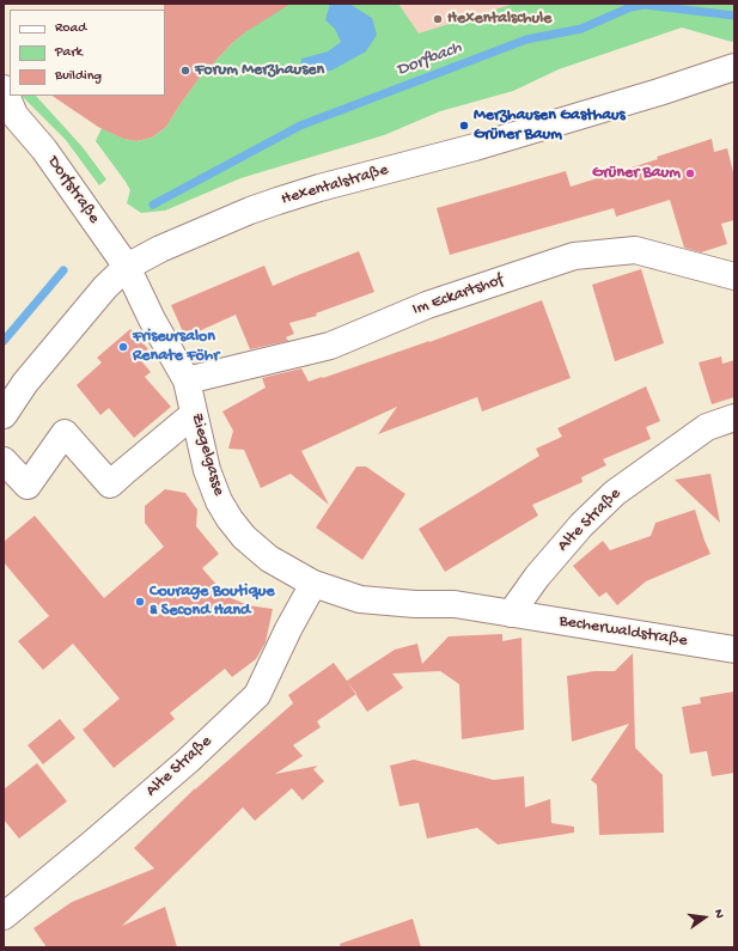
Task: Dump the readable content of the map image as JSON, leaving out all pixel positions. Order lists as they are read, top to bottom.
{
  "streets": {
    "street": [
      "Hexentalstraße",
      "Dorfstraße",
      "Im Eckartshof",
      "Ziegelgasse",
      "Alte Straße",
      "Becherwaldstraße"
    ]
  },
  "crossings": [
    ["Hexentalstraße", "Dorfstraße"],
    ["Hexentalstraße", "Ziegelgasse"],
    ["Dorfstraße", "Ziegelgasse"],
    ["Im Eckartshof", "Ziegelgasse"],
    ["Ziegelgasse", "Alte Straße"],
    ["Ziegelgasse", "Becherwaldstraße"],
    ["Alte Straße", "Becherwaldstraße"]
  ],
  "water": ["Dorfbach"],
  "places": [
    "Hexentalschule",
    "Forum Merzhausen",
    "Merzhausen Gasthaus Grüner Baum",
    "Grüner Baum",
    "Friseursalon Renate Föhr",
    "Courage Boutique & Second Hand"
  ],
  "legend": ["Road", "Park", "Building"],
  "north": "right"
}
